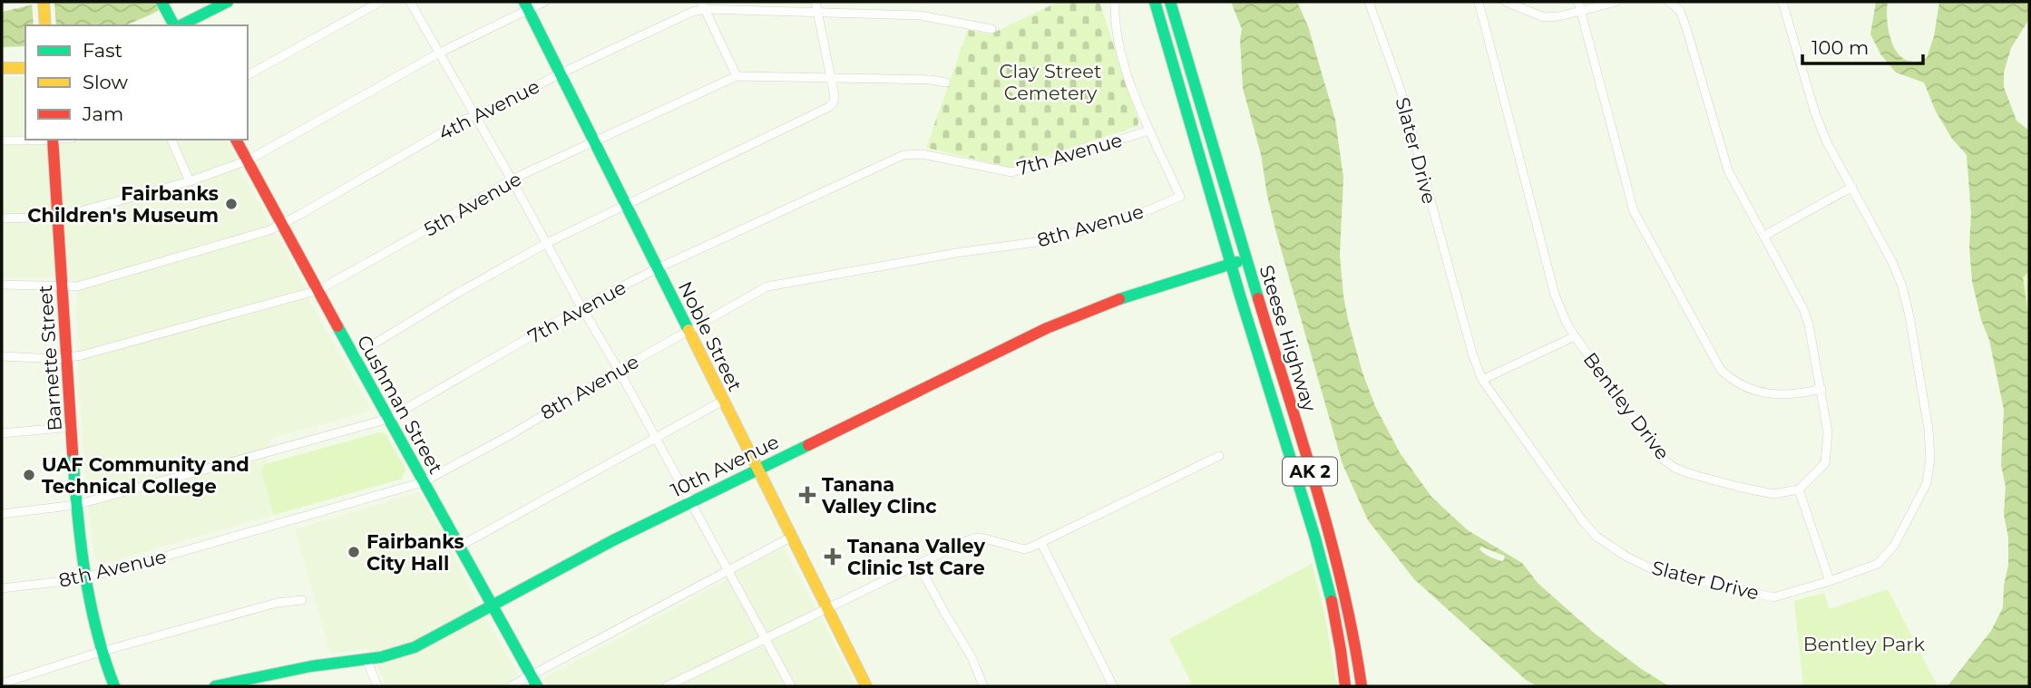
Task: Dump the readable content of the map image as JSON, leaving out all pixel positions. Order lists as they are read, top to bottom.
{
  "streets": {
    "main road": [
      "Noble Street",
      "Steese Highway",
      "Barnette Street",
      "Cushman Street",
      "10th Avenue",
      "AK 2"
    ],
    "street": [
      "4th Avenue",
      "Slater Drive",
      "7th Avenue",
      "5th Avenue",
      "8th Avenue",
      "Bentley Drive"
    ]
  },
  "crossings": [
    ["4th Avenue", "Noble Street"],
    ["4th Avenue", "Barnette Street"],
    ["4th Avenue", "Cushman Street"],
    ["7th Avenue", "8th Avenue"],
    ["7th Avenue", "Noble Street"],
    ["7th Avenue", "Barnette Street"],
    ["7th Avenue", "Cushman Street"],
    ["5th Avenue", "Noble Street"],
    ["5th Avenue", "Barnette Street"],
    ["5th Avenue", "Cushman Street"],
    ["8th Avenue", "Noble Street"],
    ["8th Avenue", "Barnette Street"],
    ["8th Avenue", "Cushman Street"],
    ["Noble Street", "10th Avenue"],
    ["Steese Highway", "10th Avenue"],
    ["Cushman Street", "10th Avenue"]
  ],
  "parks": ["Clay Street Cemetery", "Bentley Park"],
  "places": {
    "other": ["Fairbanks Children's Museum", "UAF Community and Technical College", "Fairbanks City Hall"],
    "health": ["Tanana Valley Clinc", "Tanana Valley Clinic 1st Care"]
  },
  "legend": ["Fast", "Slow", "Jam"],
  "scale_bar": "100 m"
}
